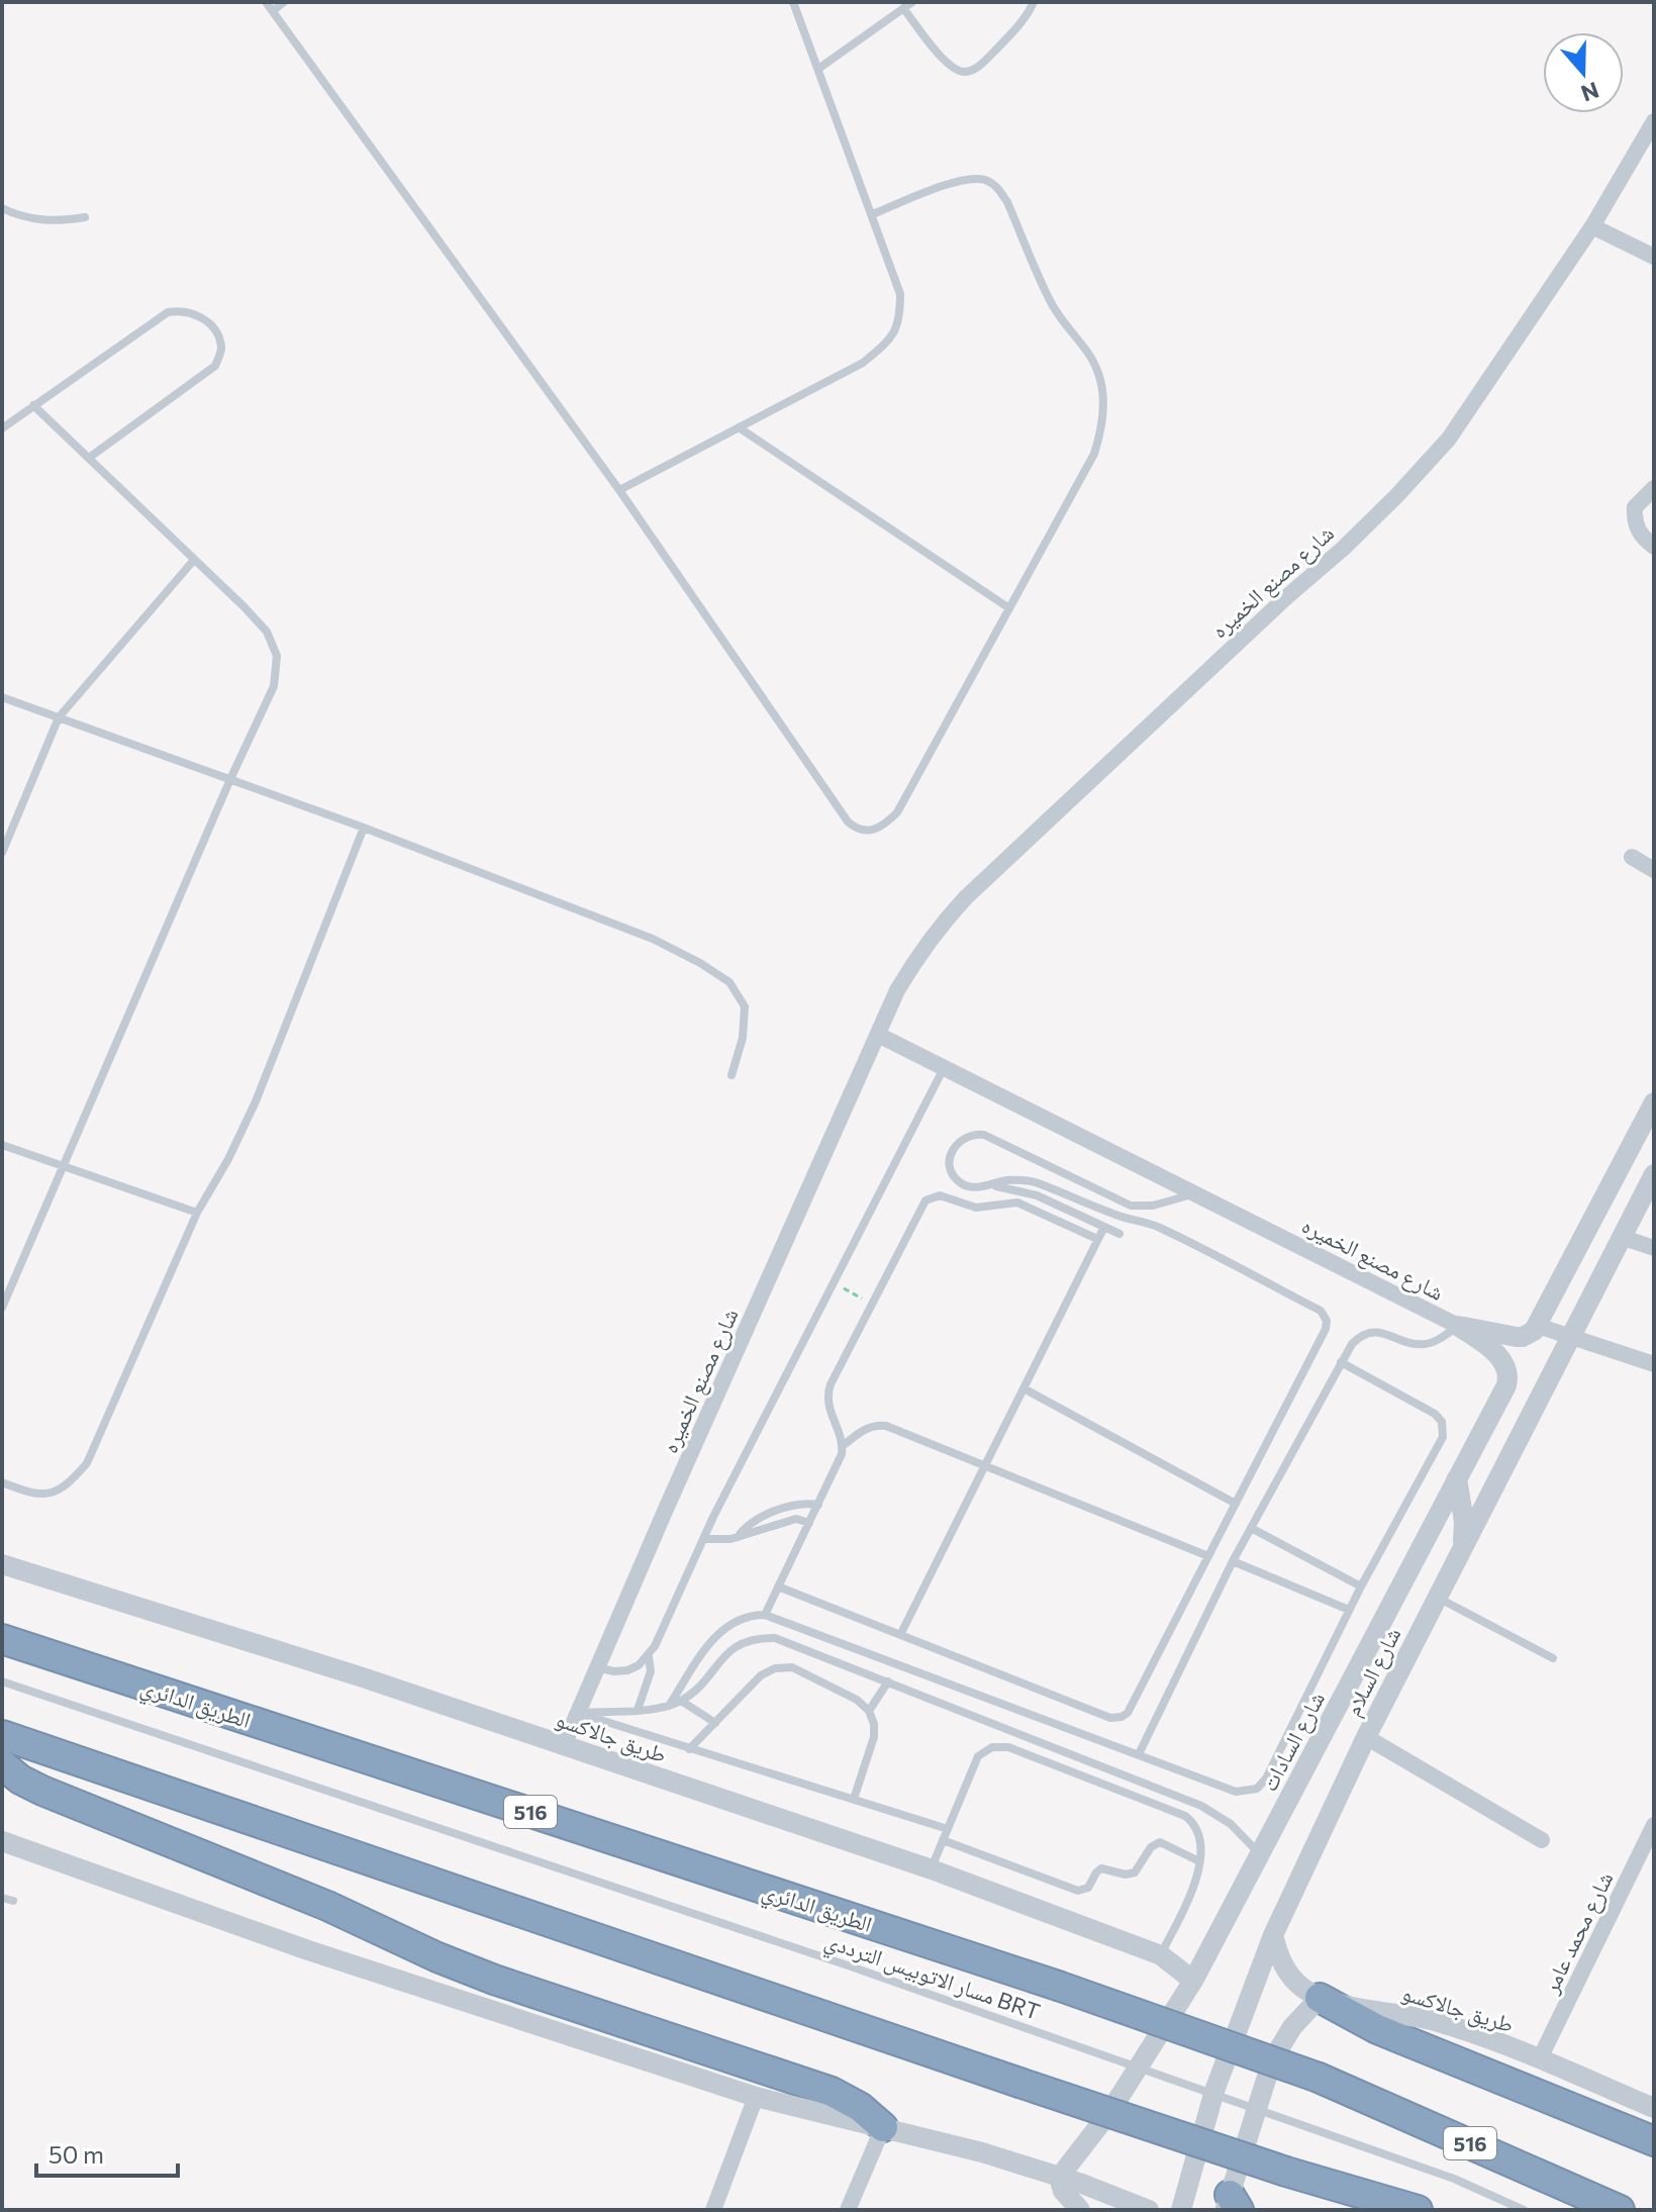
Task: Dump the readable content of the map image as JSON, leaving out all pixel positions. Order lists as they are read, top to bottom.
{
  "streets": {
    "highway": ["الطريق الدائري", "516"],
    "street": [
      "شارع مصنع الخميره",
      "شارع السلام",
      "طريق جالاكسو",
      "شارع السادات",
      "شارع محمد عامر"
    ],
    "lane": ["مسار الاتوبيس الترددي BRT"]
  },
  "crossings": [
    ["شارع مصنع الخميره", "طريق جالاكسو"],
    ["شارع مصنع الخميره", "شارع السادات"],
    ["شارع السلام", "طريق جالاكسو"],
    ["طريق جالاكسو", "شارع السادات"],
    ["طريق جالاكسو", "شارع محمد عامر"]
  ],
  "scale_bar": "50 m",
  "north": "bottom"
}
